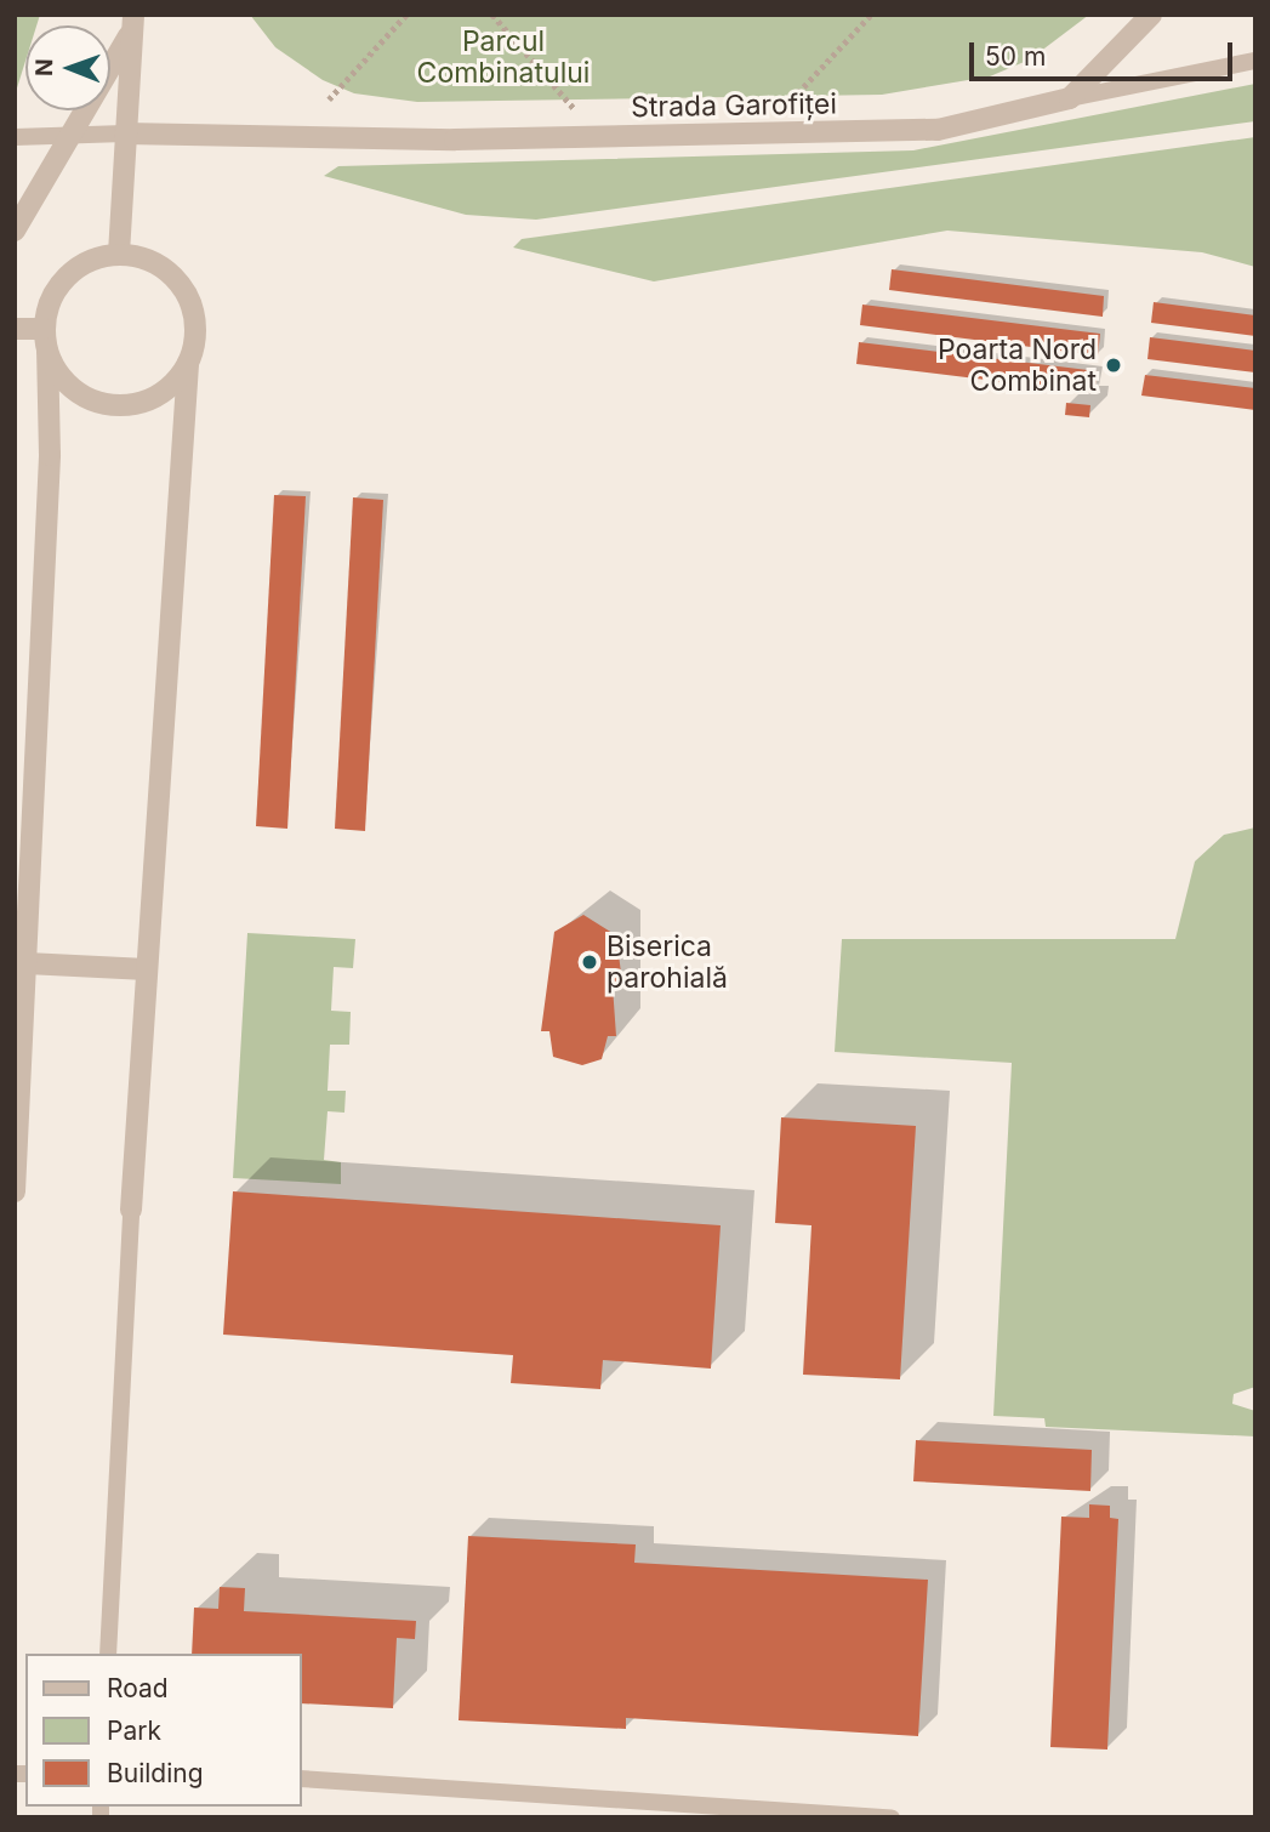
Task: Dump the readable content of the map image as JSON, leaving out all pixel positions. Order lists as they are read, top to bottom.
{
  "streets": {
    "street": ["Strada Garofiței"]
  },
  "parks": ["Parcul Combinatului"],
  "places": ["Poarta Nord Combinat", "Biserica parohială"],
  "legend": ["Road", "Park", "Building"],
  "scale_bar": "50 m",
  "north": "left"
}
